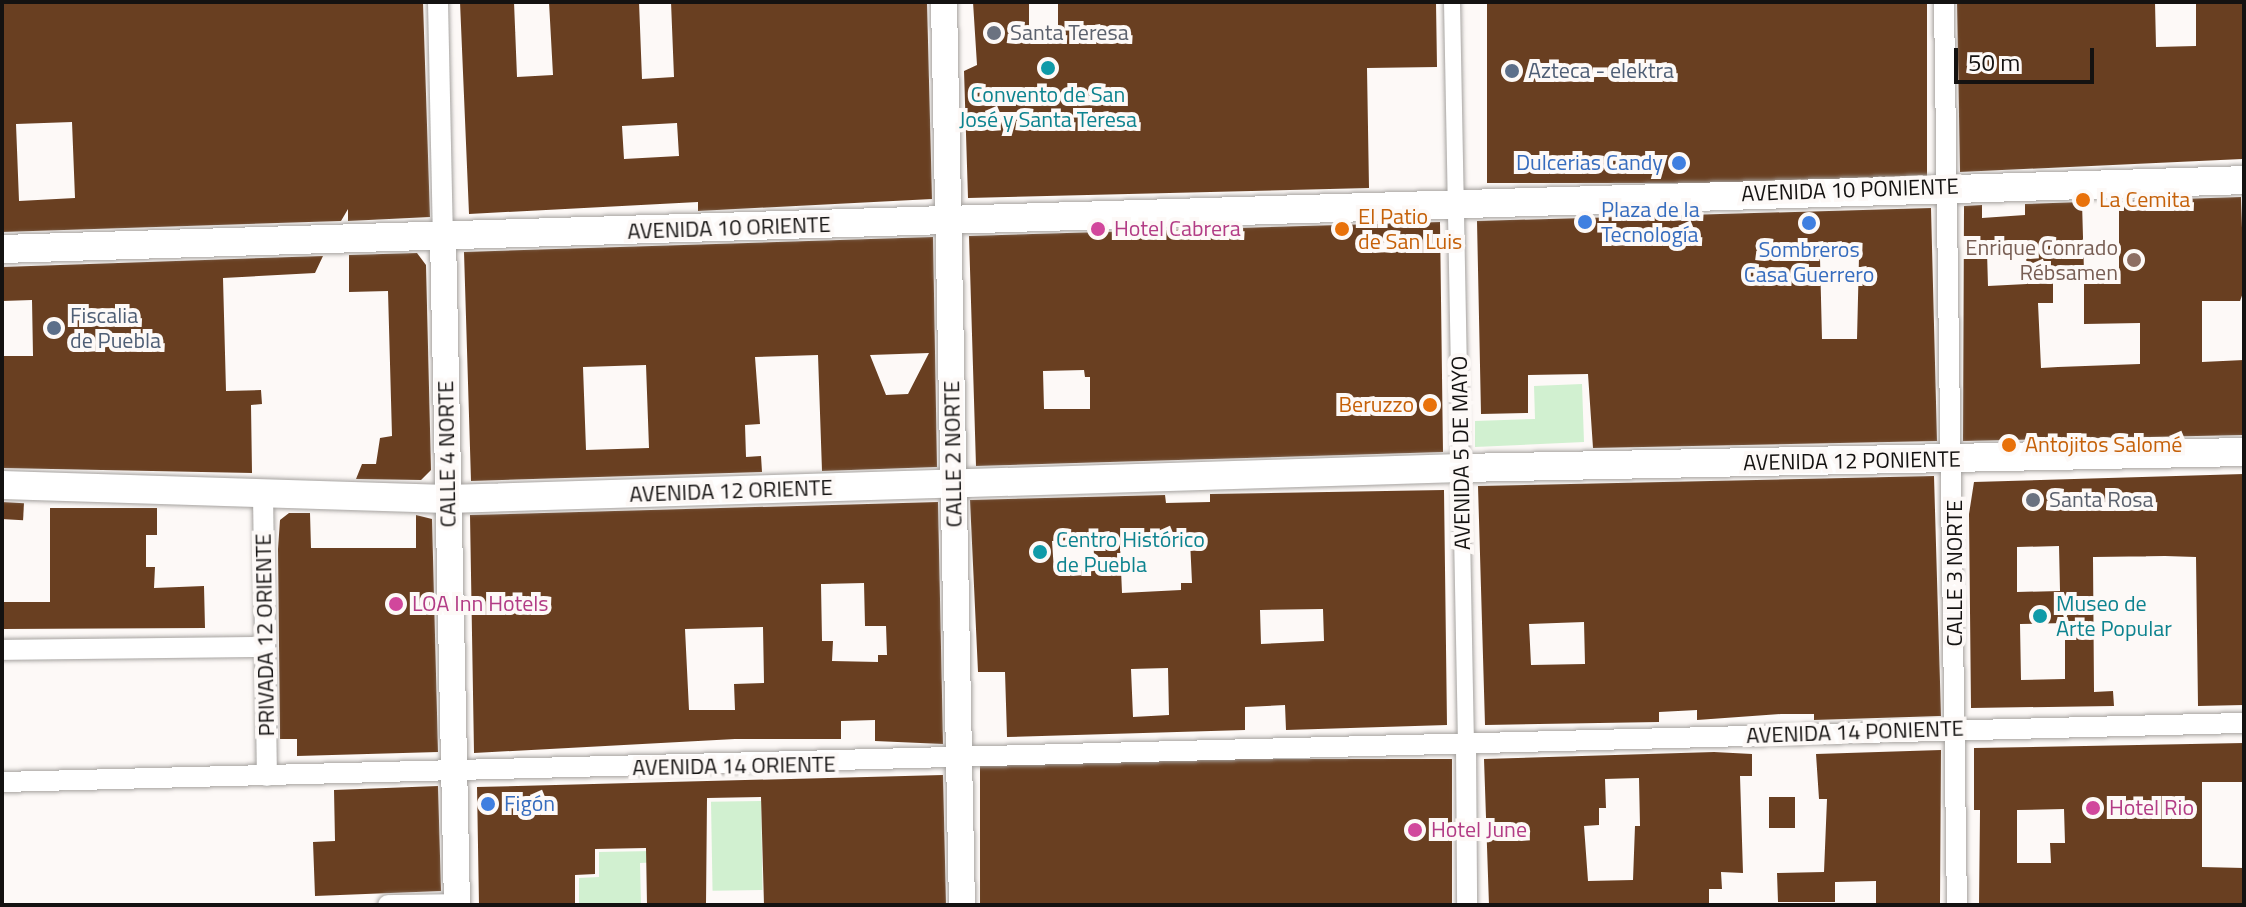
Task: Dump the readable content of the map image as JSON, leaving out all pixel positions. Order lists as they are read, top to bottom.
{
  "streets": {
    "main road": [
      "AVENIDA 10 PONIENTE",
      "AVENIDA 10 ORIENTE",
      "AVENIDA 12 PONIENTE",
      "AVENIDA 12 ORIENTE"
    ],
    "street": [
      "AVENIDA 5 DE MAYO",
      "CALLE 4 NORTE",
      "CALLE 2 NORTE",
      "CALLE 3 NORTE",
      "PRIVADA 12 ORIENTE",
      "AVENIDA 14 PONIENTE",
      "AVENIDA 14 ORIENTE"
    ]
  },
  "crossings": [
    ["AVENIDA 10 PONIENTE", "AVENIDA 10 ORIENTE"],
    ["AVENIDA 10 PONIENTE", "AVENIDA 5 DE MAYO"],
    ["AVENIDA 10 PONIENTE", "CALLE 3 NORTE"],
    ["AVENIDA 10 ORIENTE", "AVENIDA 5 DE MAYO"],
    ["AVENIDA 10 ORIENTE", "CALLE 4 NORTE"],
    ["AVENIDA 10 ORIENTE", "CALLE 2 NORTE"],
    ["AVENIDA 5 DE MAYO", "AVENIDA 12 PONIENTE"],
    ["AVENIDA 5 DE MAYO", "AVENIDA 12 ORIENTE"],
    ["AVENIDA 5 DE MAYO", "AVENIDA 14 PONIENTE"],
    ["AVENIDA 5 DE MAYO", "AVENIDA 14 ORIENTE"],
    ["CALLE 4 NORTE", "AVENIDA 12 ORIENTE"],
    ["CALLE 4 NORTE", "AVENIDA 14 ORIENTE"],
    ["CALLE 2 NORTE", "AVENIDA 12 ORIENTE"],
    ["CALLE 2 NORTE", "AVENIDA 14 ORIENTE"],
    ["AVENIDA 12 PONIENTE", "AVENIDA 12 ORIENTE"],
    ["AVENIDA 12 PONIENTE", "CALLE 3 NORTE"],
    ["AVENIDA 12 ORIENTE", "PRIVADA 12 ORIENTE"],
    ["CALLE 3 NORTE", "AVENIDA 14 PONIENTE"],
    ["PRIVADA 12 ORIENTE", "AVENIDA 14 ORIENTE"],
    ["AVENIDA 14 PONIENTE", "AVENIDA 14 ORIENTE"]
  ],
  "places": [
    "Santa Teresa",
    "Convento de San José y Santa Teresa",
    "Azteca - elektra",
    "Dulcerias Candy",
    "La Cemita",
    "Plaza de la Tecnología",
    "Sombreros Casa Guerrero",
    "Hotel Cabrera",
    "El Patio de San Luis",
    "Enrique Conrado Rébsamen",
    "Fiscalia de Puebla",
    "Beruzzo",
    "Antojitos Salomé",
    "Santa Rosa",
    "Centro Histórico de Puebla",
    "LOA Inn Hotels",
    "Museo de Arte Popular",
    "Figón",
    "Hotel Rio",
    "Hotel June"
  ],
  "scale_bar": "50 m"
}
